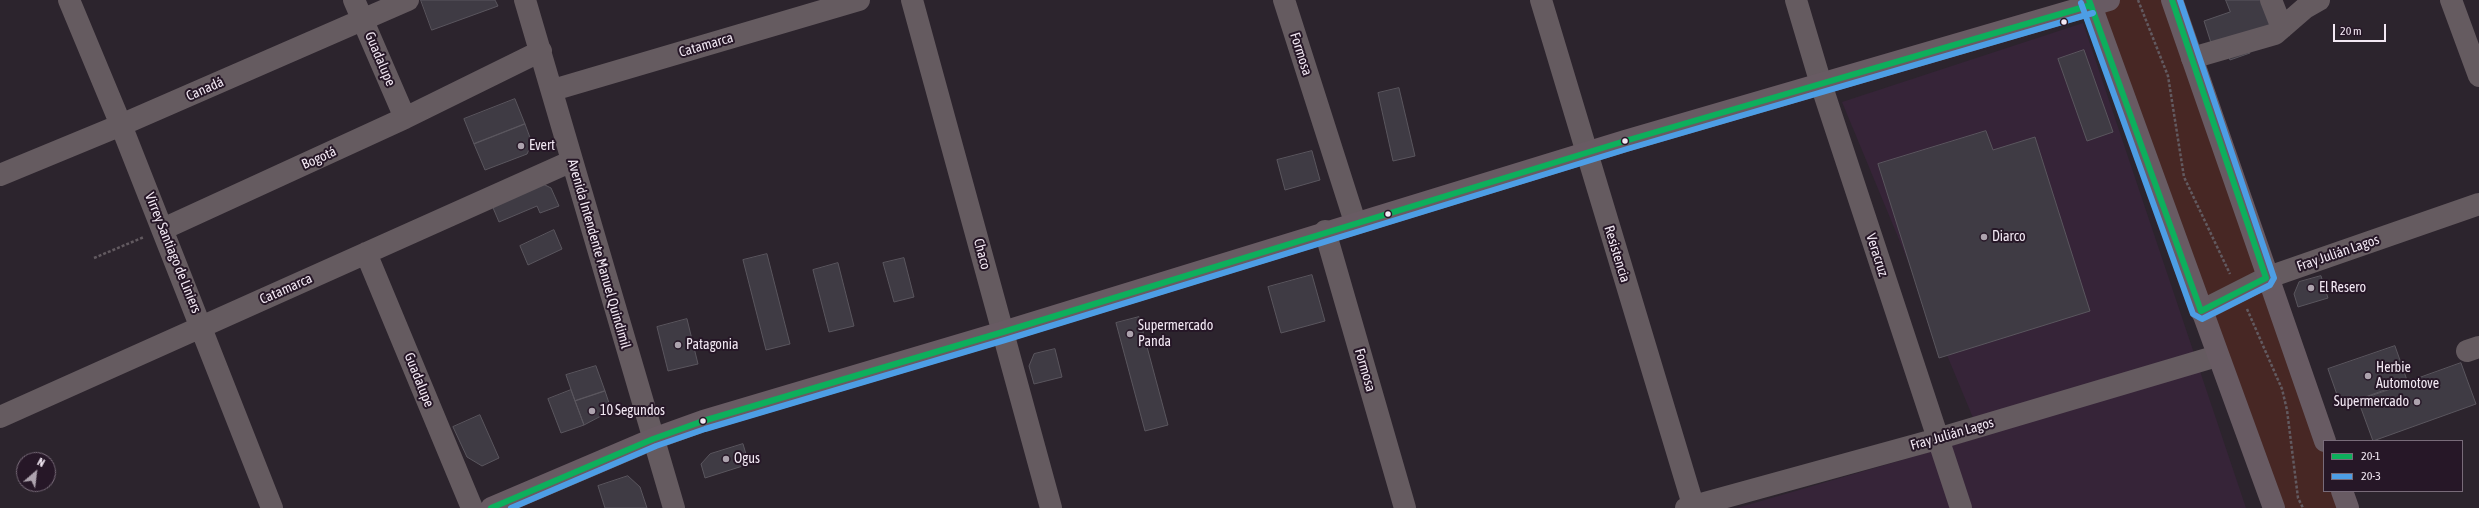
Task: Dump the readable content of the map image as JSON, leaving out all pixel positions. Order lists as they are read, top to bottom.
{
  "streets": {
    "street": [
      "Catamarca",
      "Formosa",
      "Guadalupe",
      "Canadá",
      "Bogotá",
      "Virrey Santiago de Liniers",
      "Fray Julián Lagos",
      "Avenida Intendente Manuel Quindimil",
      "Chaco",
      "Resistencia",
      "Veracruz"
    ]
  },
  "crossings": [
    ["Catamarca", "Guadalupe"],
    ["Catamarca", "Virrey Santiago de Liniers"],
    ["Catamarca", "Avenida Intendente Manuel Quindimil"],
    ["Guadalupe", "Canadá"],
    ["Guadalupe", "Bogotá"],
    ["Canadá", "Virrey Santiago de Liniers"],
    ["Bogotá", "Virrey Santiago de Liniers"],
    ["Bogotá", "Avenida Intendente Manuel Quindimil"],
    ["Fray Julián Lagos", "Resistencia"],
    ["Fray Julián Lagos", "Veracruz"]
  ],
  "places": [
    "Evert",
    "Diarco",
    "El Resero",
    "Supermercado Panda",
    "Patagonia",
    "Herbie Automotove",
    "Supermercado",
    "10 Segundos",
    "Ogus"
  ],
  "lines": ["transit line 20-1", "transit line 20-3"],
  "legend": ["20-1", "20-3"],
  "scale_bar": "20 m",
  "north": "top right"
}
